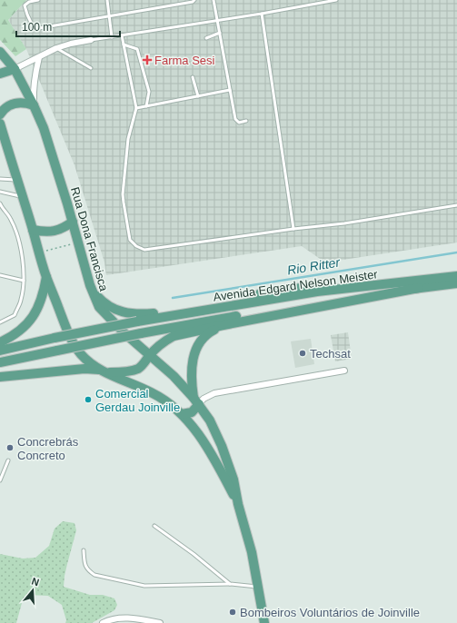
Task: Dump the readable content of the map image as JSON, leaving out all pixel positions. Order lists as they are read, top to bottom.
{
  "streets": {
    "main road": ["Rua Dona Francisca", "Avenida Edgard Nelson Meister"]
  },
  "water": ["Rio Ritter"],
  "places": {
    "health": ["Farma Sesi"],
    "other": [
      "Techsat",
      "Comercial Gerdau Joinville",
      "Concrebrás Concreto",
      "Bombeiros Voluntários de Joinville"
    ]
  },
  "scale_bar": "100 m",
  "north": "top"
}
